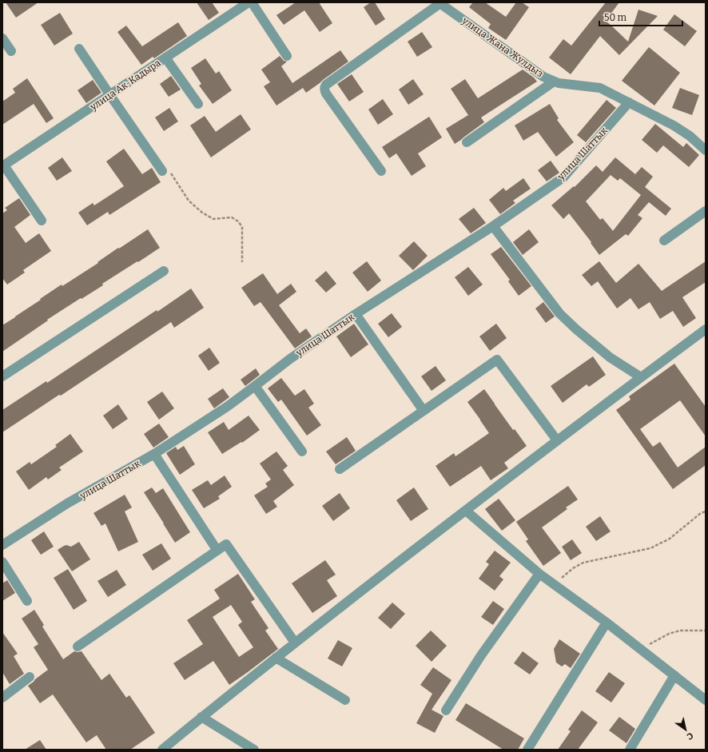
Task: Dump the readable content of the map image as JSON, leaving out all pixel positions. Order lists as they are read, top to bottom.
{
  "streets": {
    "street": ["улица Жана Жулдыз", "улица Ак-Кадыра", "улица Шаттык"]
  },
  "crossings": [
    ["улица Жана Жулдыз", "улица Шаттык"]
  ],
  "scale_bar": "50 m",
  "north": "bottom right"
}
